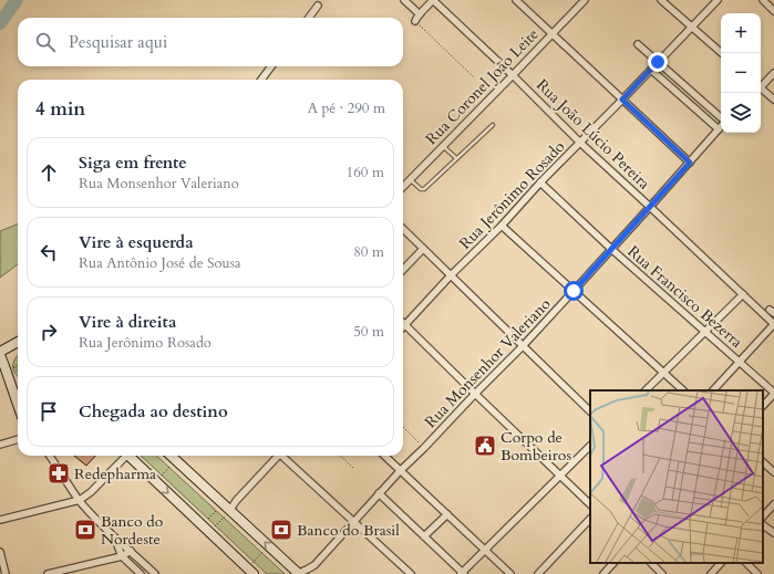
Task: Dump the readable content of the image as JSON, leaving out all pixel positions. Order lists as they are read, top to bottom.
{
  "streets": {
    "street": [
      "Rua Coronel João Leite",
      "Rua João Lúcio Pereira",
      "Rua Jerônimo Rosado",
      "Rua Francisco Bezerra",
      "Rua Monsenhor Valeriano"
    ]
  },
  "crossings": [
    ["Rua Coronel João Leite", "Rua João Lúcio Pereira"],
    ["Rua João Lúcio Pereira", "Rua Jerônimo Rosado"],
    ["Rua João Lúcio Pereira", "Rua Monsenhor Valeriano"],
    ["Rua Jerônimo Rosado", "Rua Francisco Bezerra"],
    ["Rua Francisco Bezerra", "Rua Monsenhor Valeriano"]
  ],
  "places": {
    "public building": ["Corpo de Bombeiros"],
    "pharmacy": ["Redepharma"],
    "bank": ["Banco do Nordeste", "Banco do Brasil"]
  },
  "page": {
    "map_buttons": ["+", "−"],
    "search": "Pesquisar aqui",
    "heading": ["4 min", "A pé · 290 m"],
    "list": [
      ["Siga em frente", "Rua Monsenhor Valeriano", "160 m"],
      ["Vire à esquerda", "Rua Antônio José de Sousa", "80 m"],
      ["Vire à direita", "Rua Jerônimo Rosado", "50 m"],
      "Chegada ao destino"
    ]
  }
}
